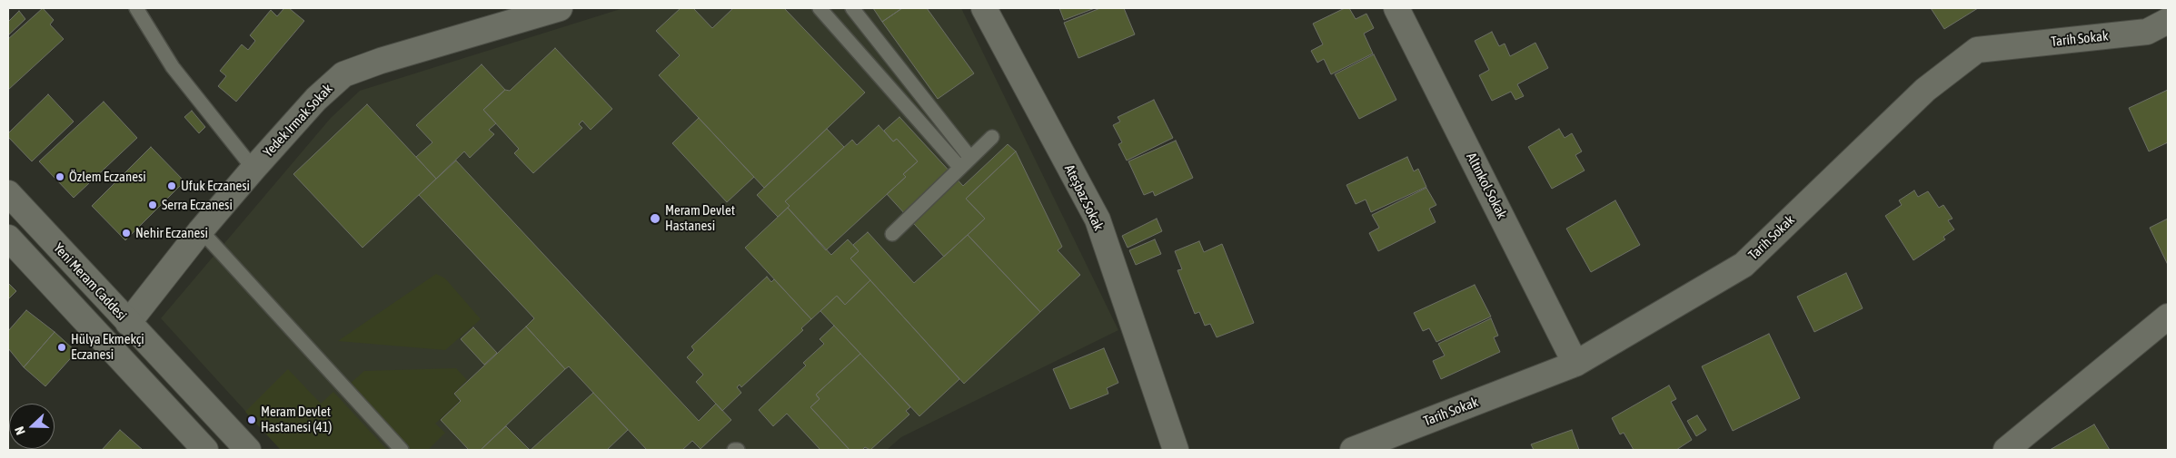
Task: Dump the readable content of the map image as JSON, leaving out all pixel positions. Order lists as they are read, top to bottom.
{
  "streets": {
    "street": [
      "Tarih Sokak",
      "Yedek Irmak Sokak",
      "Altınkol Sokak",
      "Ateşbaz Sokak",
      "Yeni Meram Caddesi"
    ]
  },
  "crossings": [
    ["Tarih Sokak", "Altınkol Sokak"],
    ["Yedek Irmak Sokak", "Yeni Meram Caddesi"]
  ],
  "places": [
    "Özlem Eczanesi",
    "Ufuk Eczanesi",
    "Serra Eczanesi",
    "Meram Devlet Hastanesi",
    "Nehir Eczanesi",
    "Hülya Ekmekçi Eczanesi",
    "Meram Devlet Hastanesi (41)"
  ],
  "north": "left"
}
